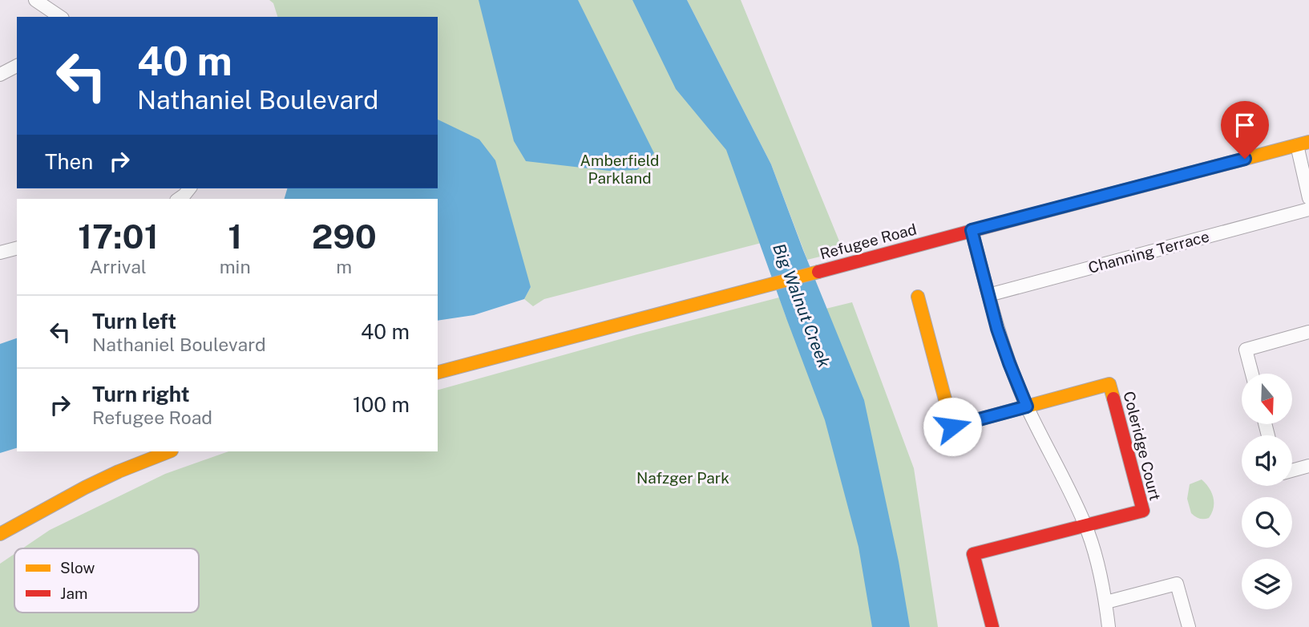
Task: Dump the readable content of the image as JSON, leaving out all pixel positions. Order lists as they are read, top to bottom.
{
  "streets": {
    "main road": ["Refugee Road", "Coleridge Court"],
    "street": ["Channing Terrace"]
  },
  "water": ["Big Walnut Creek"],
  "parks": ["Amberfield Parkland", "Nafzger Park"],
  "legend": ["Slow", "Jam"],
  "north": "bottom",
  "page": {
    "turn": ["40 m", "Nathaniel Boulevard"],
    "then": "Then",
    "eta": [
      "17:01",
      "Arrival",
      "1",
      "min",
      "290",
      "m"
    ],
    "list": [
      {
        "name": "Turn left",
        "note": "Nathaniel Boulevard",
        "value": "40 m"
      },
      {
        "name": "Turn right",
        "note": "Refugee Road",
        "value": "100 m"
      }
    ]
  }
}
